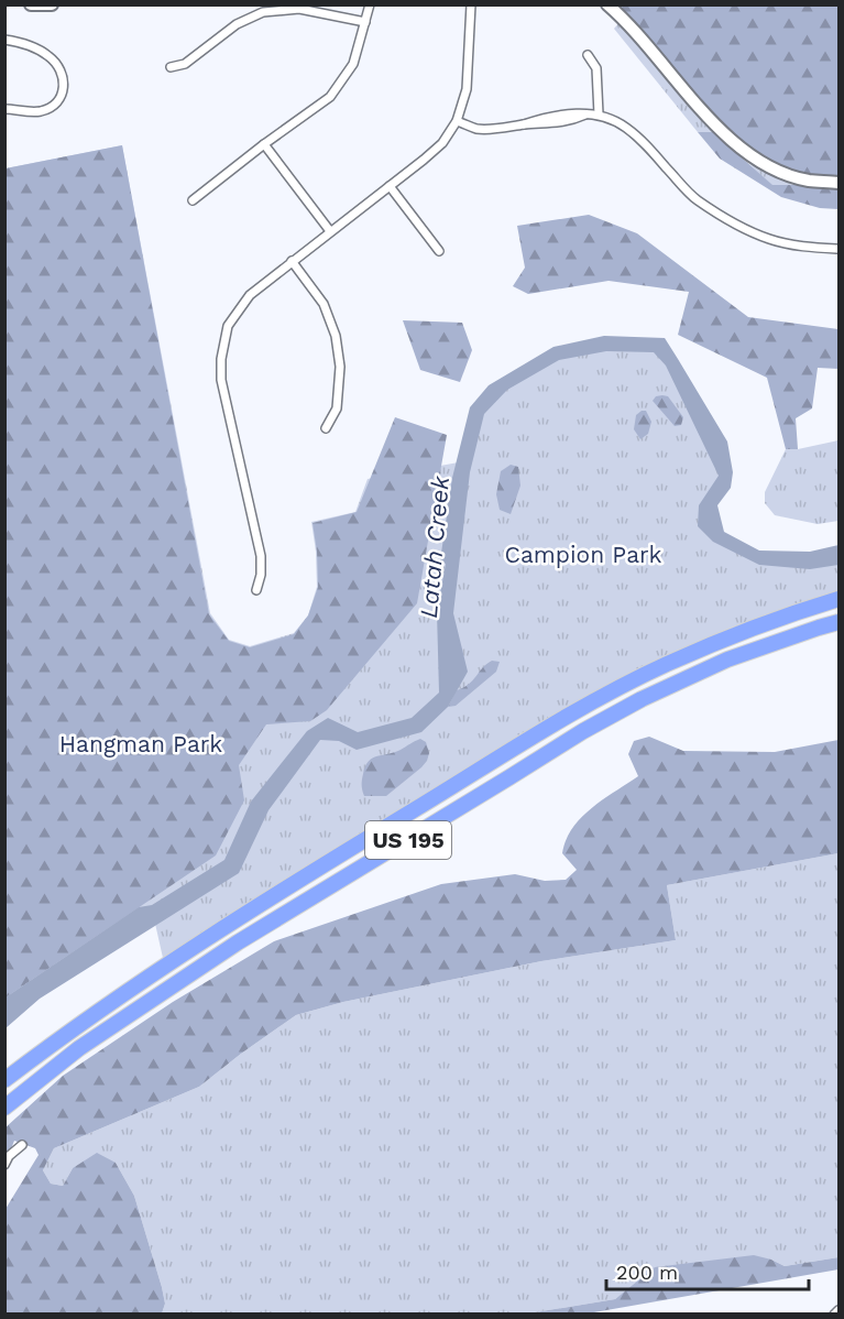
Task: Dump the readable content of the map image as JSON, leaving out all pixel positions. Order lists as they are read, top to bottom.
{
  "streets": {
    "highway": ["US 195"]
  },
  "water": ["Latah Creek"],
  "parks": ["Campion Park", "Hangman Park"],
  "scale_bar": "200 m"
}
